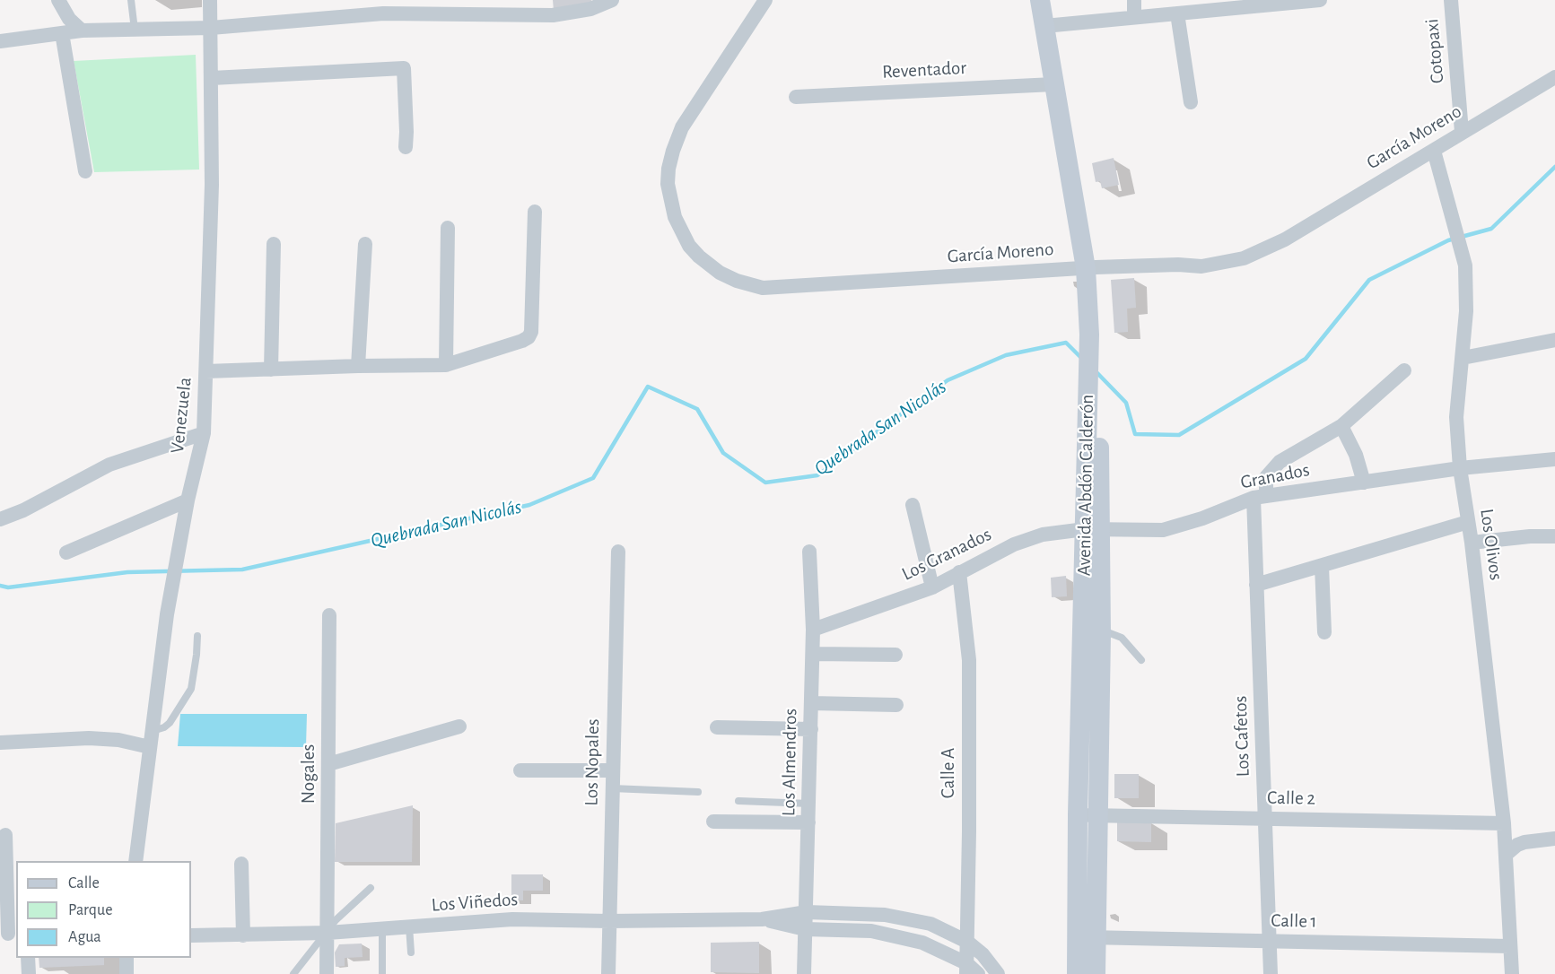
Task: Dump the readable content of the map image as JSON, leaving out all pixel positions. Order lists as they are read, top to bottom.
{
  "streets": {
    "main road": ["Avenida Abdón Calderón"],
    "street": [
      "Cotopaxi",
      "Reventador",
      "García Moreno",
      "Venezuela",
      "Granados",
      "Los Olivos",
      "Los Granados",
      "Los Cafetos",
      "Los Nopales",
      "Los Almendros",
      "Calle A",
      "Nogales",
      "Calle 2",
      "Los Viñedos",
      "Calle 1"
    ]
  },
  "crossings": [
    ["Cotopaxi", "García Moreno"],
    ["Reventador", "Avenida Abdón Calderón"],
    ["García Moreno", "Avenida Abdón Calderón"],
    ["García Moreno", "Los Olivos"],
    ["Granados", "Avenida Abdón Calderón"],
    ["Granados", "Los Olivos"],
    ["Granados", "Los Granados"],
    ["Granados", "Los Cafetos"],
    ["Avenida Abdón Calderón", "Los Granados"],
    ["Avenida Abdón Calderón", "Calle 2"],
    ["Avenida Abdón Calderón", "Calle 1"],
    ["Los Olivos", "Calle 2"],
    ["Los Olivos", "Calle 1"],
    ["Los Granados", "Los Almendros"],
    ["Los Granados", "Calle A"],
    ["Los Cafetos", "Calle 2"],
    ["Los Cafetos", "Calle 1"],
    ["Los Nopales", "Los Viñedos"],
    ["Los Almendros", "Los Viñedos"],
    ["Calle A", "Los Viñedos"],
    ["Nogales", "Los Viñedos"]
  ],
  "water": ["Quebrada San Nicolás"],
  "legend": ["Calle", "Parque", "Agua"]
}
